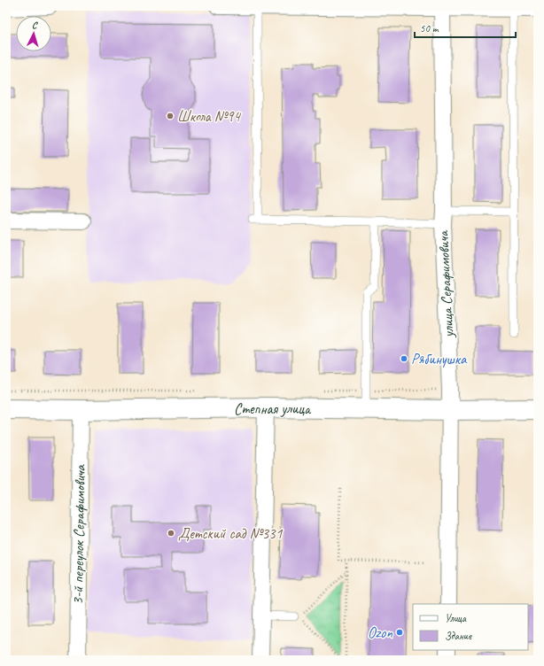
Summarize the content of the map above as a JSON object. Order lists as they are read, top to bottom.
{
  "streets": {
    "street": ["улица Серафимовича", "Степная улица", "3-й переулок Серафимовича"]
  },
  "crossings": [
    ["улица Серафимовича", "Степная улица"],
    ["Степная улица", "3-й переулок Серафимовича"]
  ],
  "places": [
    "Школа №94",
    "Рябинушка",
    "Детский сад №331",
    "Ozon"
  ],
  "legend": ["Улица", "Здание"],
  "scale_bar": "50 m",
  "north": "top"
}
